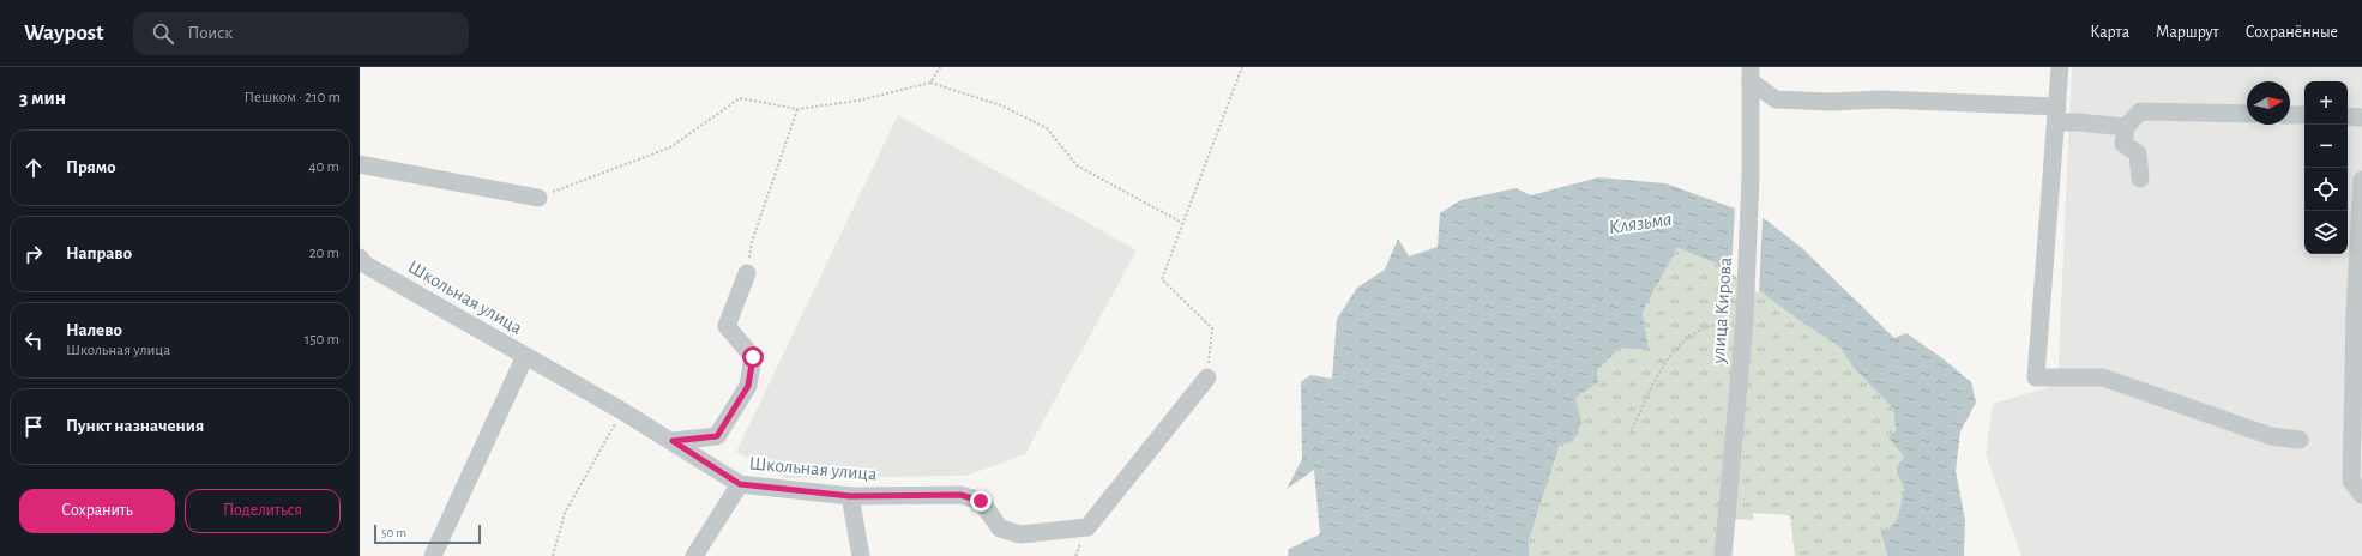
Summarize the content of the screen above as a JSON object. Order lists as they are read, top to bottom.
{
  "streets": {
    "street": ["Школьная улица", "улица Кирова"]
  },
  "water": ["Клязьма"],
  "scale_bar": "50 m",
  "north": "right",
  "page": {
    "header": "Waypost",
    "search": "Поиск",
    "nav": ["Карта", "Маршрут", "Сохранённые"],
    "heading": ["3 мин", "Пешком · 210 m"],
    "map_buttons": ["+", "−"],
    "list": [
      ["Прямо", "40 m"],
      ["Направо", "20 m"],
      ["Налево", "Школьная улица", "150 m"],
      "Пункт назначения"
    ],
    "buttons": ["Сохранить", "Поделиться"],
    "scale": "50 m"
  }
}
